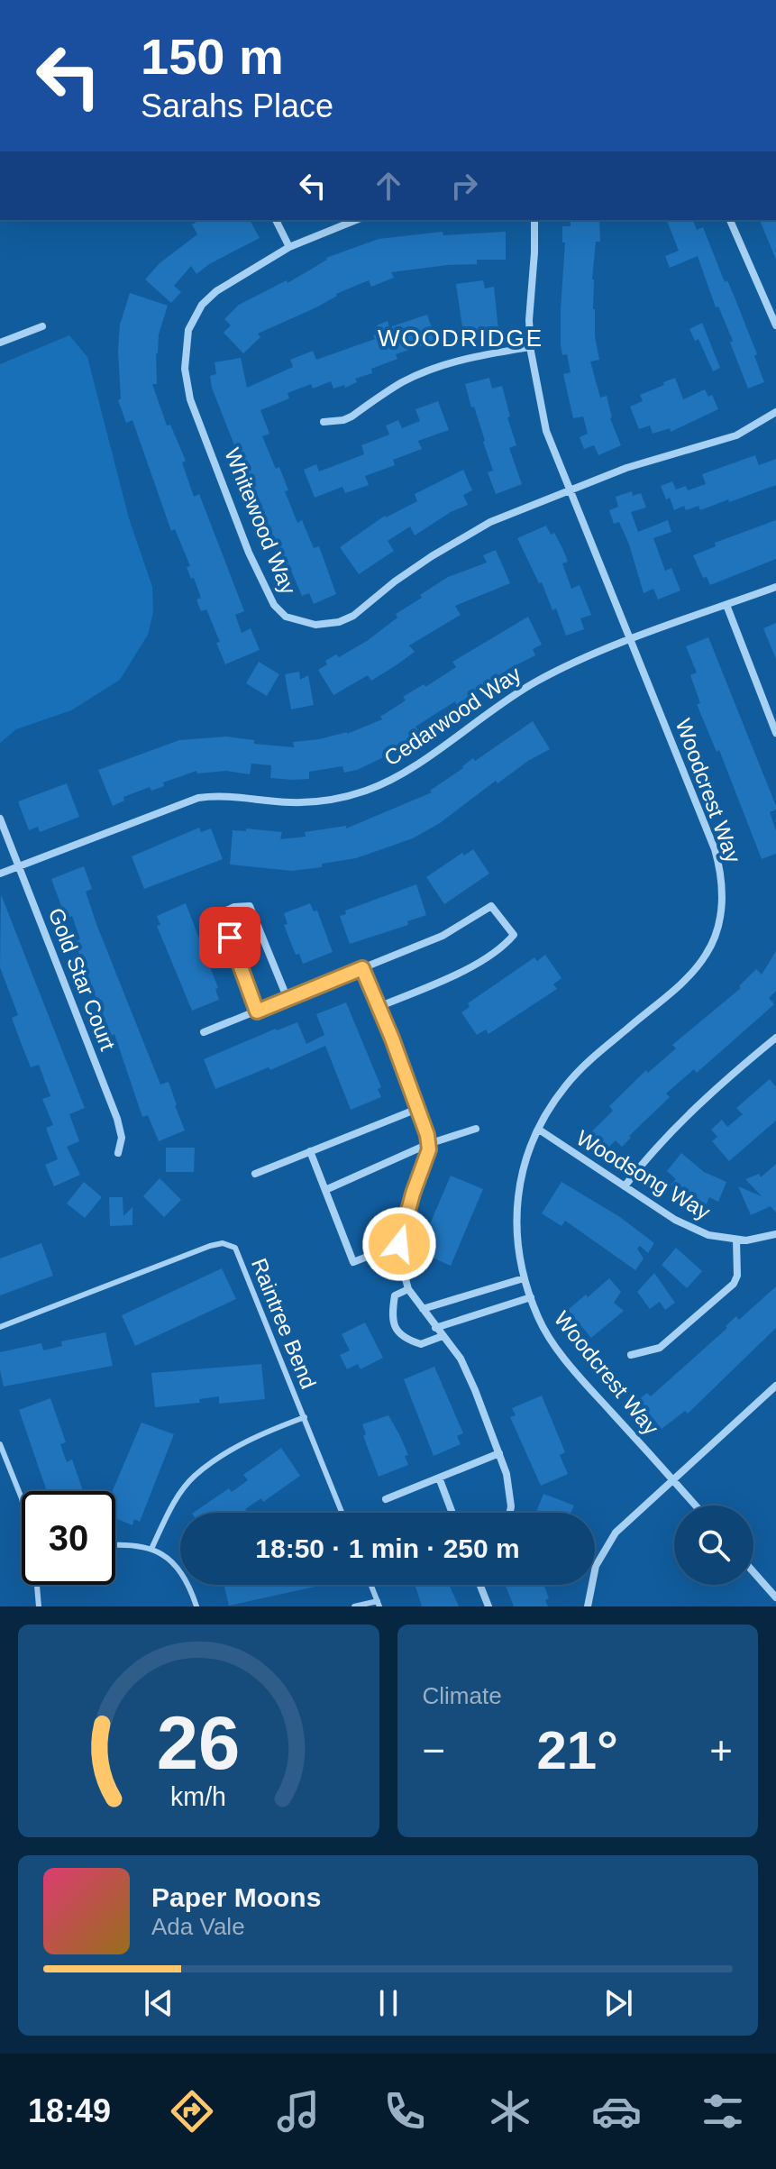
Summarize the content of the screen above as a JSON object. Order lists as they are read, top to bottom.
{
  "streets": {
    "street": [
      "Whitewood Way",
      "Cedarwood Way",
      "Woodcrest Way",
      "Gold Star Court",
      "Woodsong Way"
    ],
    "lane": ["Raintree Bend"]
  },
  "crossings": [
    ["Whitewood Way", "Woodcrest Way"],
    ["Cedarwood Way", "Woodcrest Way"],
    ["Cedarwood Way", "Gold Star Court"],
    ["Woodcrest Way", "Woodsong Way"]
  ],
  "districts": ["WOODRIDGE"],
  "page": {
    "turn": ["150 m", "Sarahs Place"],
    "limit": "30",
    "trip": "18:50 · 1 min · 250 m",
    "tile": "Climate",
    "heat": ["−", "21°", "+"],
    "song": ["Paper Moons", "Ada Vale"],
    "tabs": "18:49",
    "gauge": ["26", "km/h"]
  }
}
